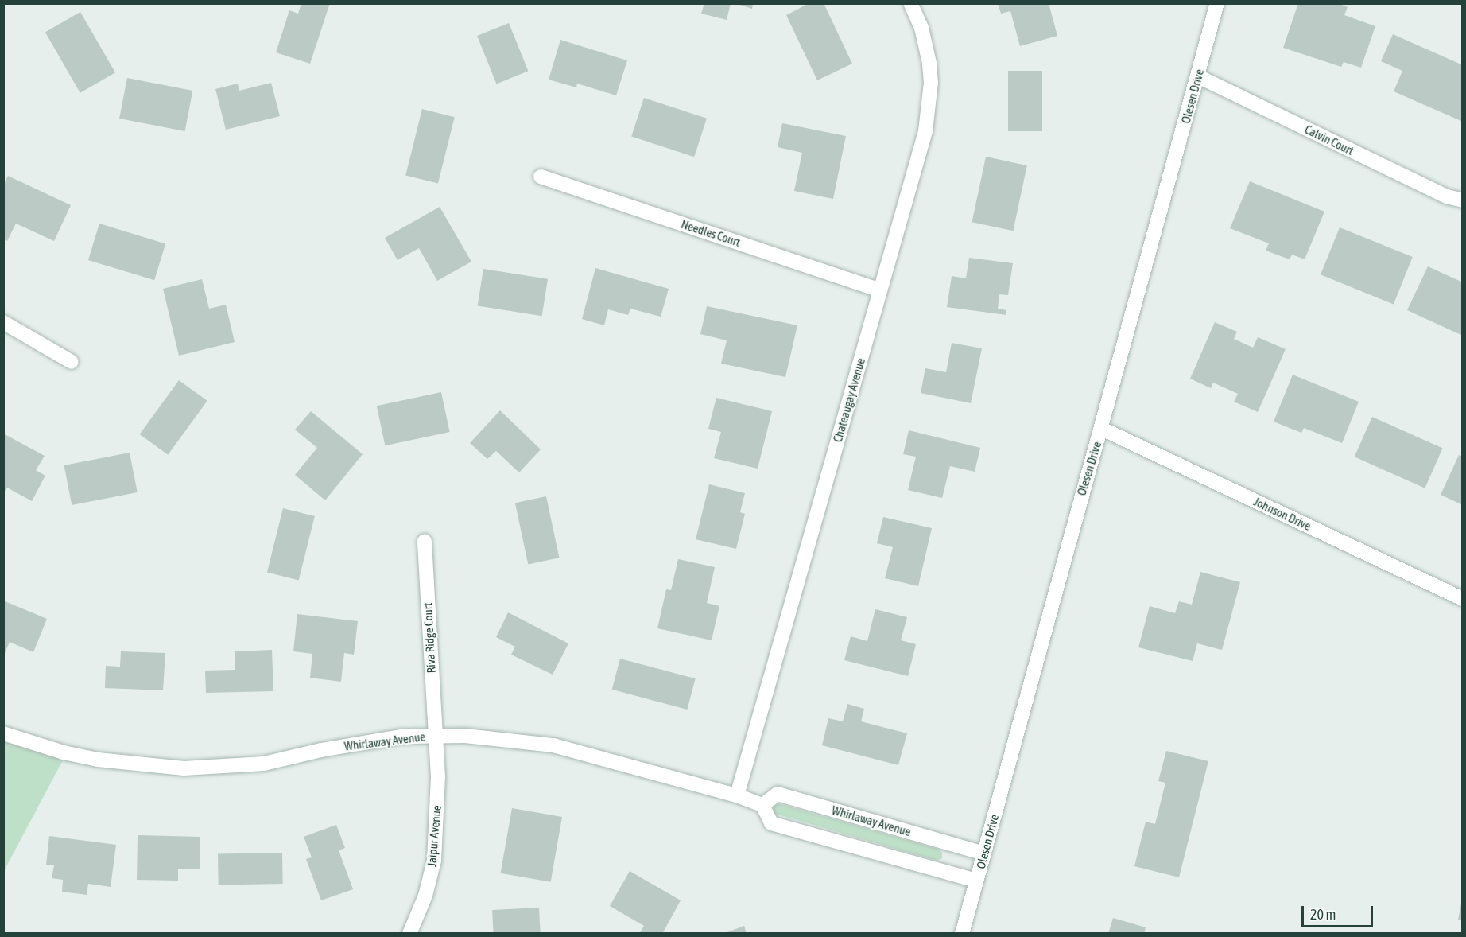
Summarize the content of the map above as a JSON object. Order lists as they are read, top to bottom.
{
  "streets": {
    "street": [
      "Olesen Drive",
      "Calvin Court",
      "Needles Court",
      "Chateaugay Avenue",
      "Johnson Drive",
      "Riva Ridge Court",
      "Whirlaway Avenue",
      "Jaipur Avenue"
    ]
  },
  "crossings": [
    ["Olesen Drive", "Calvin Court"],
    ["Olesen Drive", "Johnson Drive"],
    ["Olesen Drive", "Whirlaway Avenue"],
    ["Needles Court", "Chateaugay Avenue"],
    ["Chateaugay Avenue", "Whirlaway Avenue"],
    ["Riva Ridge Court", "Whirlaway Avenue"],
    ["Riva Ridge Court", "Jaipur Avenue"],
    ["Whirlaway Avenue", "Jaipur Avenue"]
  ],
  "scale_bar": "20 m"
}
